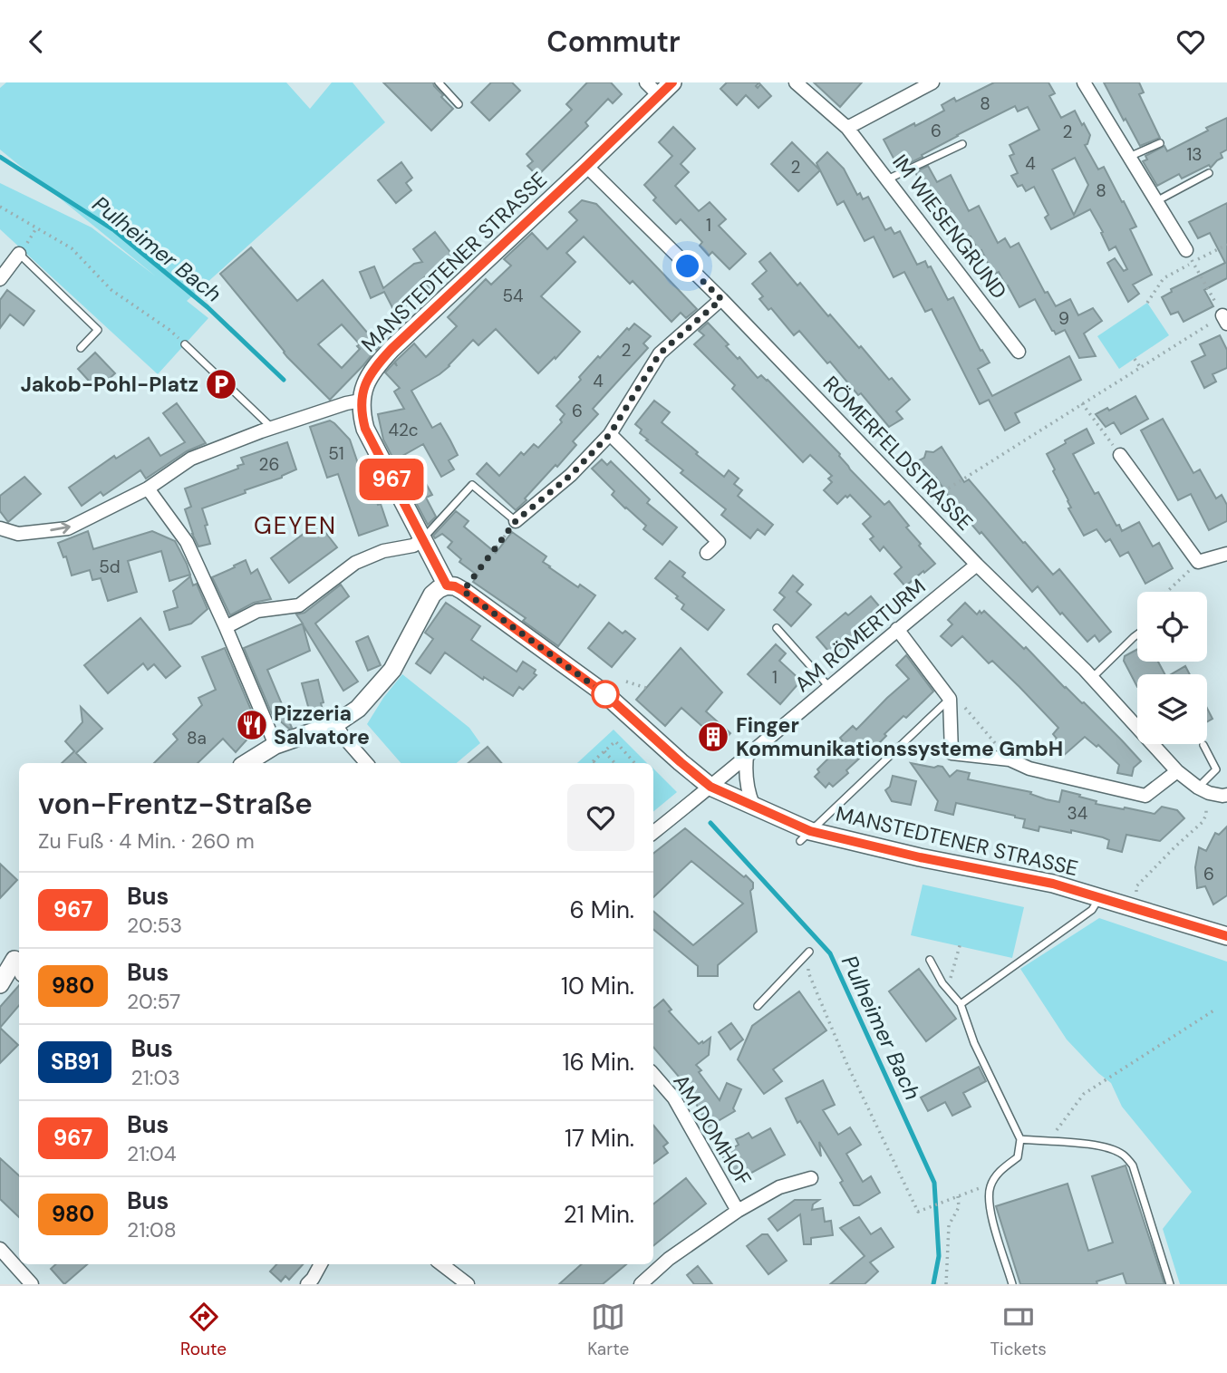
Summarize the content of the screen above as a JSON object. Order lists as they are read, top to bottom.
{
  "streets": {
    "street": [
      "IM WIESENGRUND",
      "MANSTEDTENER STRASSE",
      "RÖMERFELDSTRASSE",
      "AM RÖMERTURM",
      "AM DOMHOF"
    ]
  },
  "crossings": [
    ["MANSTEDTENER STRASSE", "RÖMERFELDSTRASSE"],
    ["MANSTEDTENER STRASSE", "AM RÖMERTURM"],
    ["RÖMERFELDSTRASSE", "AM RÖMERTURM"]
  ],
  "districts": ["GEYEN"],
  "water": ["Pulheimer Bach"],
  "places": {
    "parking": ["Jakob-Pohl-Platz"],
    "restaurant": ["Pizzeria Salvatore"],
    "building": ["Finger Kommunikationssysteme GmbH"]
  },
  "lines": ["bus line 967"],
  "house_numbers": [
    "8",
    "6",
    "2",
    "13",
    "4",
    "2",
    "8",
    "1",
    "54",
    "9",
    "2",
    "4",
    "6",
    "42c",
    "51",
    "26",
    "5d",
    "1",
    "8a",
    "34",
    "6"
  ],
  "page": {
    "header": "Commutr",
    "on_map": "967",
    "heading": ["von-Frentz-Straße", "Zu Fuß · 4 Min. · 260 m"],
    "list": [
      {
        "mark": "967",
        "name": "Bus",
        "note": "20:53",
        "value": "6 Min."
      },
      {
        "mark": "980",
        "name": "Bus",
        "note": "20:57",
        "value": "10 Min."
      },
      {
        "mark": "SB91",
        "name": "Bus",
        "note": "21:03",
        "value": "16 Min."
      },
      {
        "mark": "967",
        "name": "Bus",
        "note": "21:04",
        "value": "17 Min."
      },
      {
        "mark": "980",
        "name": "Bus",
        "note": "21:08",
        "value": "21 Min."
      }
    ],
    "tabs": ["Route", "Karte", "Tickets"]
  }
}
